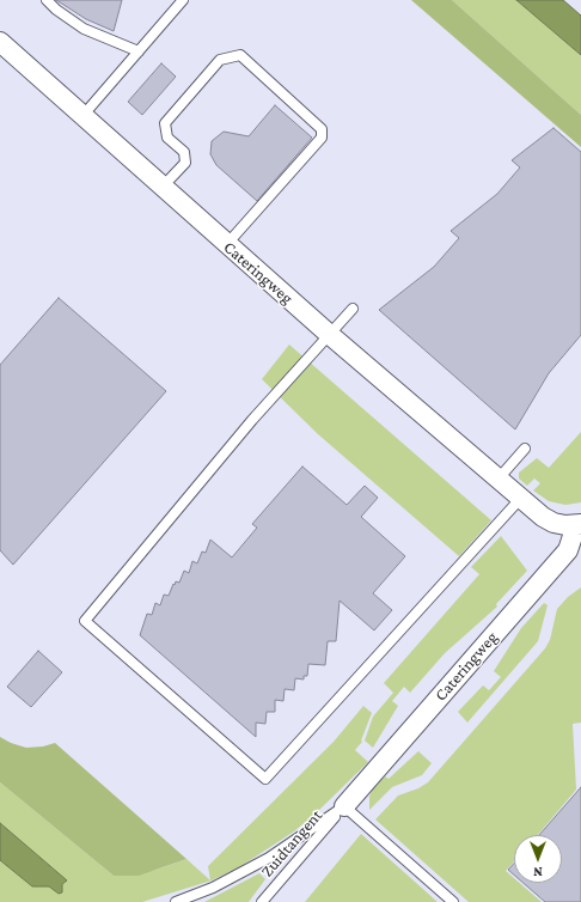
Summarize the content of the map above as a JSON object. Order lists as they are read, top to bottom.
{
  "streets": {
    "street": ["Cateringweg"],
    "lane": ["Zuidtangent"]
  },
  "crossings": [
    ["Cateringweg", "Zuidtangent"]
  ],
  "north": "bottom"
}
